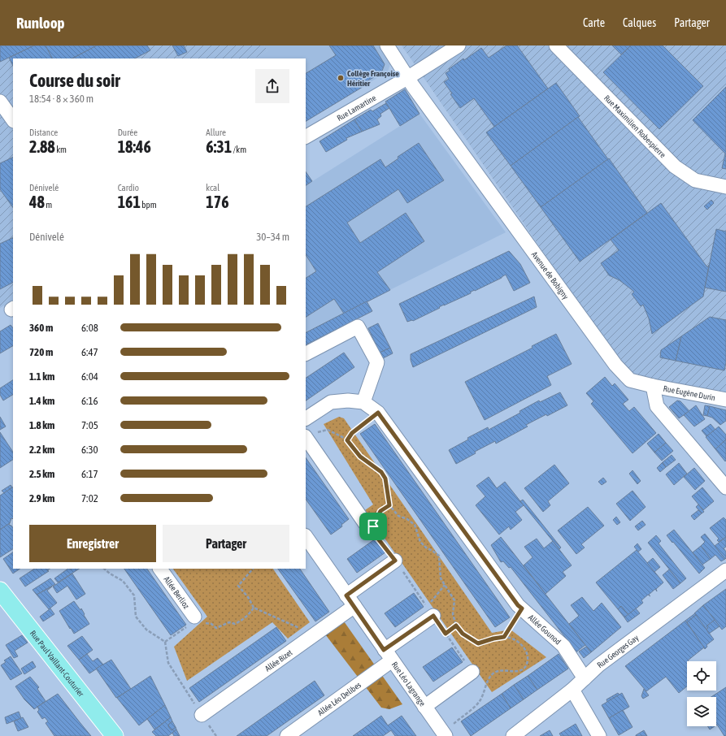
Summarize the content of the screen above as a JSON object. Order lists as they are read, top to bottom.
{
  "streets": {
    "main road": ["Rue Paul Vaillant-Couturier"],
    "street": [
      "Rue Lamartine",
      "Rue Maximilien Robespierre",
      "Avenue de Bobigny",
      "Rue Eugène Durin",
      "Allée Berlioz",
      "Allée Gounod",
      "Rue Georges Gay",
      "Allée Bizet",
      "Rue Léo Lagrange",
      "Allée Léo Delibes"
    ]
  },
  "crossings": [
    ["Rue Lamartine", "Avenue de Bobigny"],
    ["Avenue de Bobigny", "Rue Eugène Durin"],
    ["Allée Gounod", "Rue Georges Gay"],
    ["Allée Bizet", "Rue Léo Lagrange"],
    ["Rue Léo Lagrange", "Allée Léo Delibes"]
  ],
  "places": ["Collège Françoise Héritier"],
  "page": {
    "header": "Runloop",
    "nav": ["Carte", "Calques", "Partager"],
    "heading": ["Course du soir", "18:54 · 8 × 360 m"],
    "stats": [
      ["Distance", "2.88 km"],
      ["Durée", "18:46"],
      ["Allure", "6:31 /km"],
      ["Dénivelé", "48 m"],
      ["Cardio", "161 bpm"],
      ["kcal", "176"]
    ],
    "chart": ["Dénivelé", "30–34 m"],
    "list": [
      {
        "name": "360 m",
        "note": "6:08"
      },
      {
        "name": "720 m",
        "note": "6:47"
      },
      {
        "name": "1.1 km",
        "note": "6:04"
      },
      {
        "name": "1.4 km",
        "note": "6:16"
      },
      {
        "name": "1.8 km",
        "note": "7:05"
      },
      {
        "name": "2.2 km",
        "note": "6:30"
      },
      {
        "name": "2.5 km",
        "note": "6:17"
      },
      {
        "name": "2.9 km",
        "note": "7:02"
      }
    ],
    "buttons": ["Enregistrer", "Partager"]
  }
}
